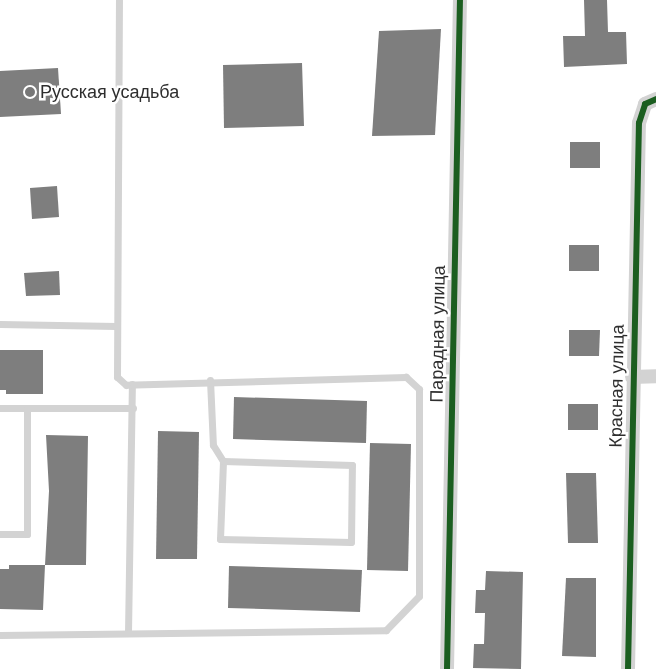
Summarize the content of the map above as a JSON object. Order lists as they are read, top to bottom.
{
  "streets": {
    "street": ["Парадная улица", "Красная улица"]
  },
  "places": ["Русская усадьба"]
}
